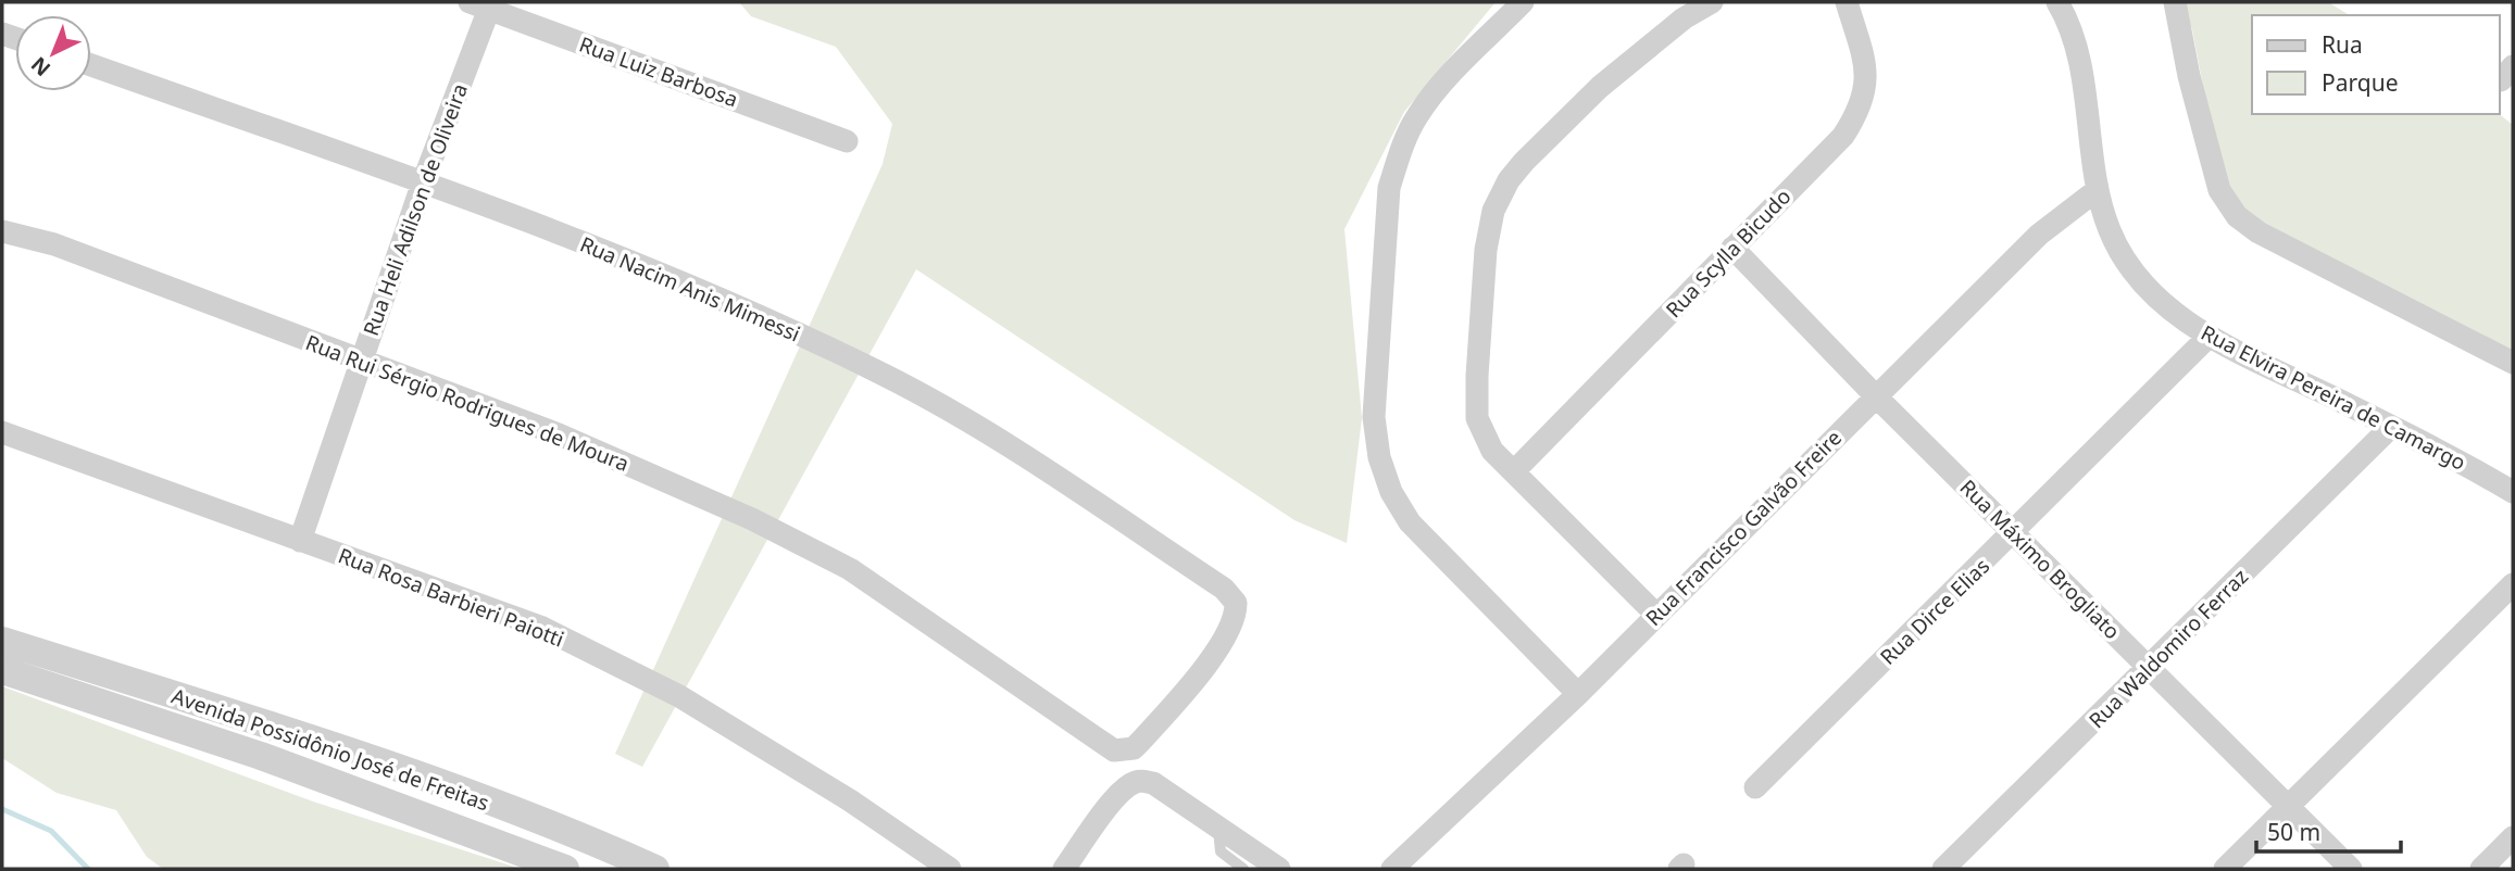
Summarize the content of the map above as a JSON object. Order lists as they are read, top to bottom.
{
  "streets": {
    "street": [
      "Rua Luiz Barbosa",
      "Rua Heli Adilson de Oliveira",
      "Rua Scylla Bicudo",
      "Rua Nacim Anis Mimessi",
      "Rua Elvira Pereira de Camargo",
      "Rua Rui Sérgio Rodrigues de Moura",
      "Rua Francisco Galvão Freire",
      "Rua Máximo Brogliato",
      "Rua Rosa Barbieri Paiotti",
      "Rua Dirce Elias",
      "Rua Waldomiro Ferraz",
      "Avenida Possidônio José de Freitas"
    ]
  },
  "crossings": [
    ["Rua Luiz Barbosa", "Rua Heli Adilson de Oliveira"],
    ["Rua Heli Adilson de Oliveira", "Rua Nacim Anis Mimessi"],
    ["Rua Heli Adilson de Oliveira", "Rua Rui Sérgio Rodrigues de Moura"],
    ["Rua Heli Adilson de Oliveira", "Rua Rosa Barbieri Paiotti"],
    ["Rua Scylla Bicudo", "Rua Máximo Brogliato"],
    ["Rua Nacim Anis Mimessi", "Rua Rui Sérgio Rodrigues de Moura"],
    ["Rua Elvira Pereira de Camargo", "Rua Francisco Galvão Freire"],
    ["Rua Elvira Pereira de Camargo", "Rua Dirce Elias"],
    ["Rua Elvira Pereira de Camargo", "Rua Waldomiro Ferraz"],
    ["Rua Francisco Galvão Freire", "Rua Máximo Brogliato"],
    ["Rua Máximo Brogliato", "Rua Dirce Elias"],
    ["Rua Máximo Brogliato", "Rua Waldomiro Ferraz"]
  ],
  "legend": ["Rua", "Parque"],
  "scale_bar": "50 m",
  "north": "bottom left"
}
